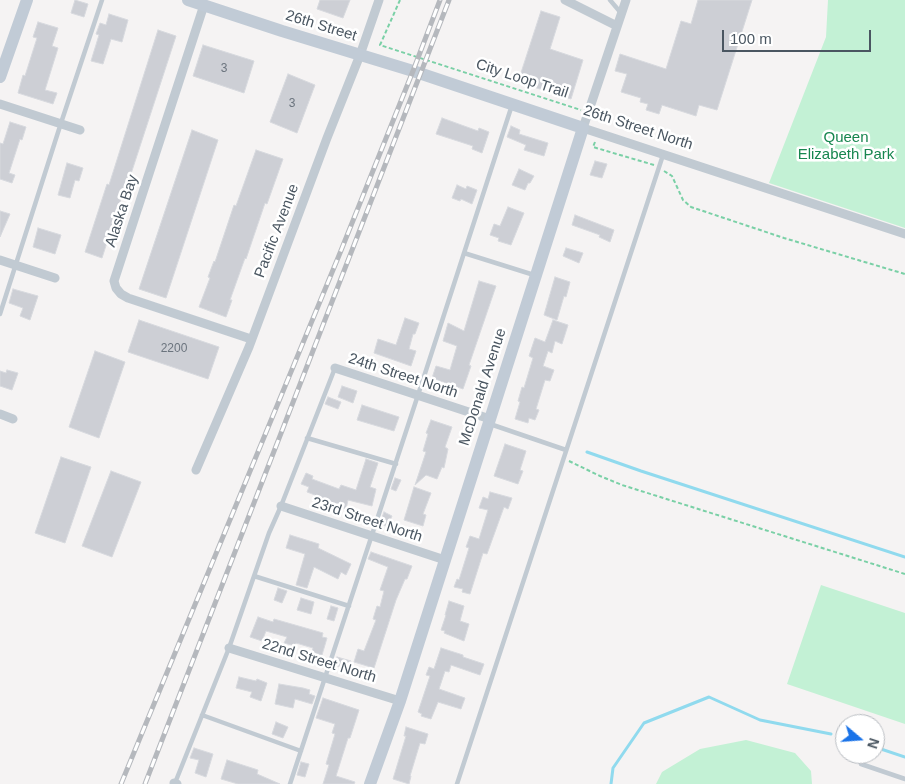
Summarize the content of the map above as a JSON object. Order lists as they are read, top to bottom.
{
  "streets": {
    "street": [
      "26th Street",
      "26th Street North",
      "Alaska Bay",
      "Pacific Avenue",
      "24th Street North",
      "McDonald Avenue",
      "23rd Street North",
      "22nd Street North"
    ],
    "path": ["City Loop Trail"]
  },
  "crossings": [
    ["26th Street", "26th Street North"],
    ["26th Street", "Alaska Bay"],
    ["26th Street", "Pacific Avenue"],
    ["City Loop Trail", "McDonald Avenue"],
    ["26th Street North", "Pacific Avenue"],
    ["26th Street North", "McDonald Avenue"],
    ["Alaska Bay", "Pacific Avenue"],
    ["24th Street North", "McDonald Avenue"],
    ["McDonald Avenue", "23rd Street North"],
    ["McDonald Avenue", "22nd Street North"]
  ],
  "parks": ["Queen Elizabeth Park"],
  "house_numbers": ["3", "3", "2200"],
  "scale_bar": "100 m",
  "north": "right"
}
